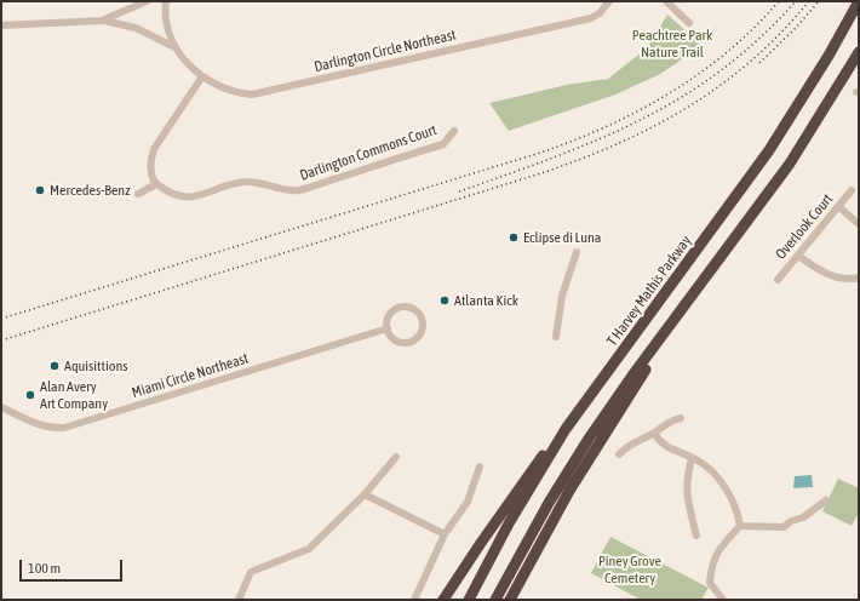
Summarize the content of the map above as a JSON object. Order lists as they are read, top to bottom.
{
  "streets": {
    "highway": ["T Harvey Mathis Parkway"],
    "street": [
      "Darlington Circle Northeast",
      "Darlington Commons Court",
      "Overlook Court",
      "Miami Circle Northeast"
    ]
  },
  "parks": ["Peachtree Park Nature Trail", "Piney Grove Cemetery"],
  "places": [
    "Mercedes-Benz",
    "Eclipse di Luna",
    "Atlanta Kick",
    "Aquisittions",
    "Alan Avery Art Company"
  ],
  "scale_bar": "100 m"
}
